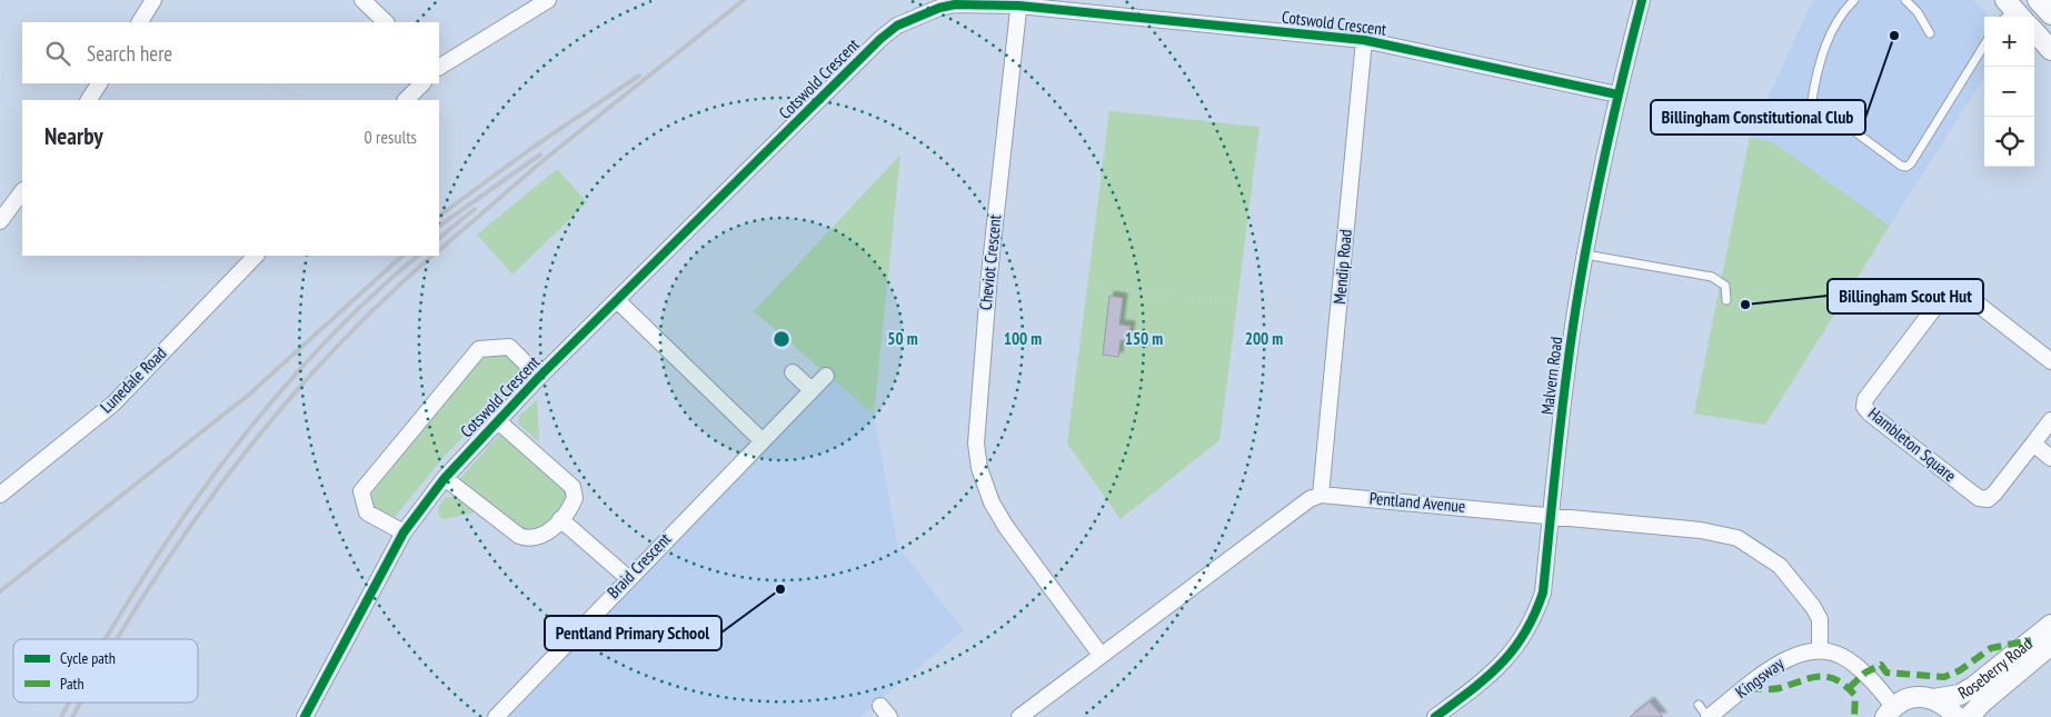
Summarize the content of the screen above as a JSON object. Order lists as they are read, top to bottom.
{
  "streets": {
    "street": [
      "Cotswold Crescent",
      "Cheviot Crescent",
      "Mendip Road",
      "Malvern Road",
      "Lunedale Road",
      "Hambleton Square",
      "Pentland Avenue",
      "Braid Crescent",
      "Roseberry Road",
      "Kingsway"
    ]
  },
  "crossings": [
    ["Cotswold Crescent", "Cheviot Crescent"],
    ["Cotswold Crescent", "Mendip Road"],
    ["Cotswold Crescent", "Malvern Road"],
    ["Mendip Road", "Pentland Avenue"],
    ["Malvern Road", "Pentland Avenue"],
    ["Pentland Avenue", "Kingsway"],
    ["Roseberry Road", "Kingsway"]
  ],
  "places": ["Billingham Constitutional Club", "Billingham Scout Hut", "Pentland Primary School"],
  "legend": ["Cycle path", "Path"],
  "page": {
    "map_buttons": ["+", "−"],
    "search": "Search here",
    "heading": ["Nearby", "0 results"]
  },
  "rings": [
    "50 m",
    "100 m",
    "150 m",
    "200 m"
  ]
}
